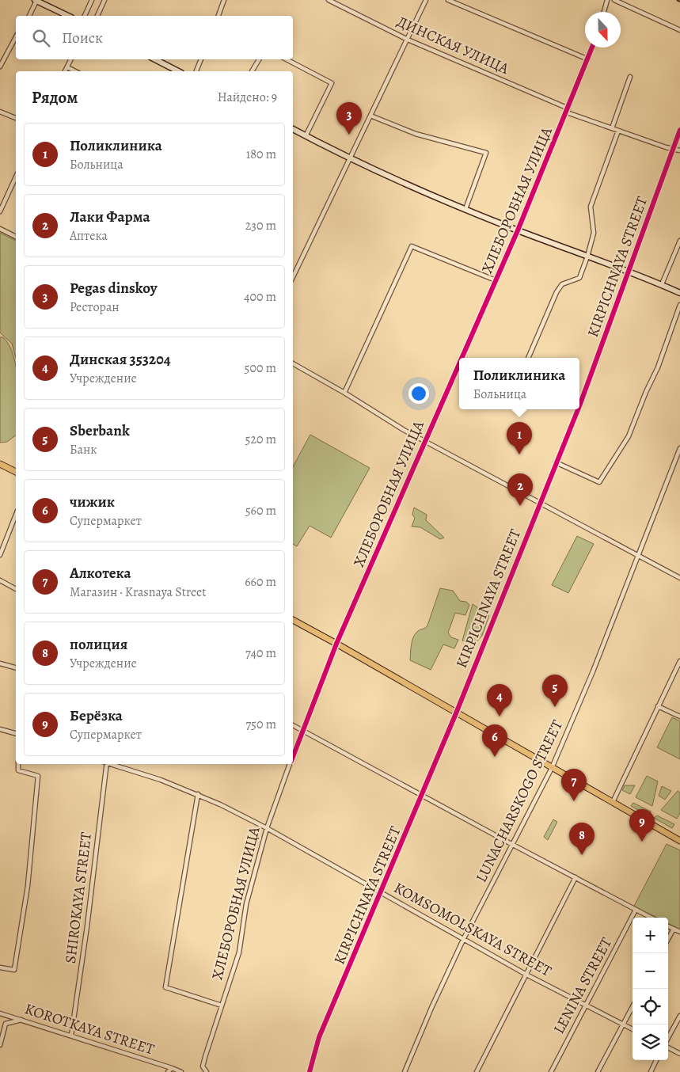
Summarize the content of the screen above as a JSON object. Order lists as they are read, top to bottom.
{
  "streets": {
    "street": [
      "ДИНСКАЯ УЛИЦА",
      "ХЛЕБОРОБНАЯ УЛИЦА",
      "KIRPICHNAYA STREET",
      "LUNACHARSKOGO STREET",
      "SHIROKAYA STREET",
      "KOMSOMOLSKAYA STREET",
      "LENINA STREET",
      "KOROTKAYA STREET"
    ]
  },
  "crossings": [
    ["ДИНСКАЯ УЛИЦА", "ХЛЕБОРОБНАЯ УЛИЦА"],
    ["ДИНСКАЯ УЛИЦА", "KIRPICHNAYA STREET"],
    ["ХЛЕБОРОБНАЯ УЛИЦА", "KOMSOMOLSKAYA STREET"],
    ["KIRPICHNAYA STREET", "KOMSOMOLSKAYA STREET"],
    ["LUNACHARSKOGO STREET", "KOMSOMOLSKAYA STREET"],
    ["SHIROKAYA STREET", "KOROTKAYA STREET"],
    ["KOMSOMOLSKAYA STREET", "LENINA STREET"]
  ],
  "north": "bottom",
  "page": {
    "search": "Поиск",
    "heading": ["Рядом", "Найдено: 9"],
    "pins": [
      "3",
      "1",
      "2",
      "5",
      "4",
      "6",
      "7",
      "9",
      "8"
    ],
    "list": [
      {
        "mark": "1",
        "name": "Поликлиника",
        "note": "Больница",
        "value": "180 m"
      },
      {
        "mark": "2",
        "name": "Лаки Фарма",
        "note": "Аптека",
        "value": "230 m"
      },
      {
        "mark": "3",
        "name": "Pegas dinskoy",
        "note": "Ресторан",
        "value": "400 m"
      },
      {
        "mark": "4",
        "name": "Динская 353204",
        "note": "Учреждение",
        "value": "500 m"
      },
      {
        "mark": "5",
        "name": "Sberbank",
        "note": "Банк",
        "value": "520 m"
      },
      {
        "mark": "6",
        "name": "чижик",
        "note": "Супермаркет",
        "value": "560 m"
      },
      {
        "mark": "7",
        "name": "Алкотека",
        "note": "Магазин · Krasnaya Street",
        "value": "660 m"
      },
      {
        "mark": "8",
        "name": "полиция",
        "note": "Учреждение",
        "value": "740 m"
      },
      {
        "mark": "9",
        "name": "Берёзка",
        "note": "Супермаркет",
        "value": "750 m"
      }
    ],
    "popup": ["Поликлиника", "Больница"],
    "map_buttons": ["+", "−"]
  }
}
